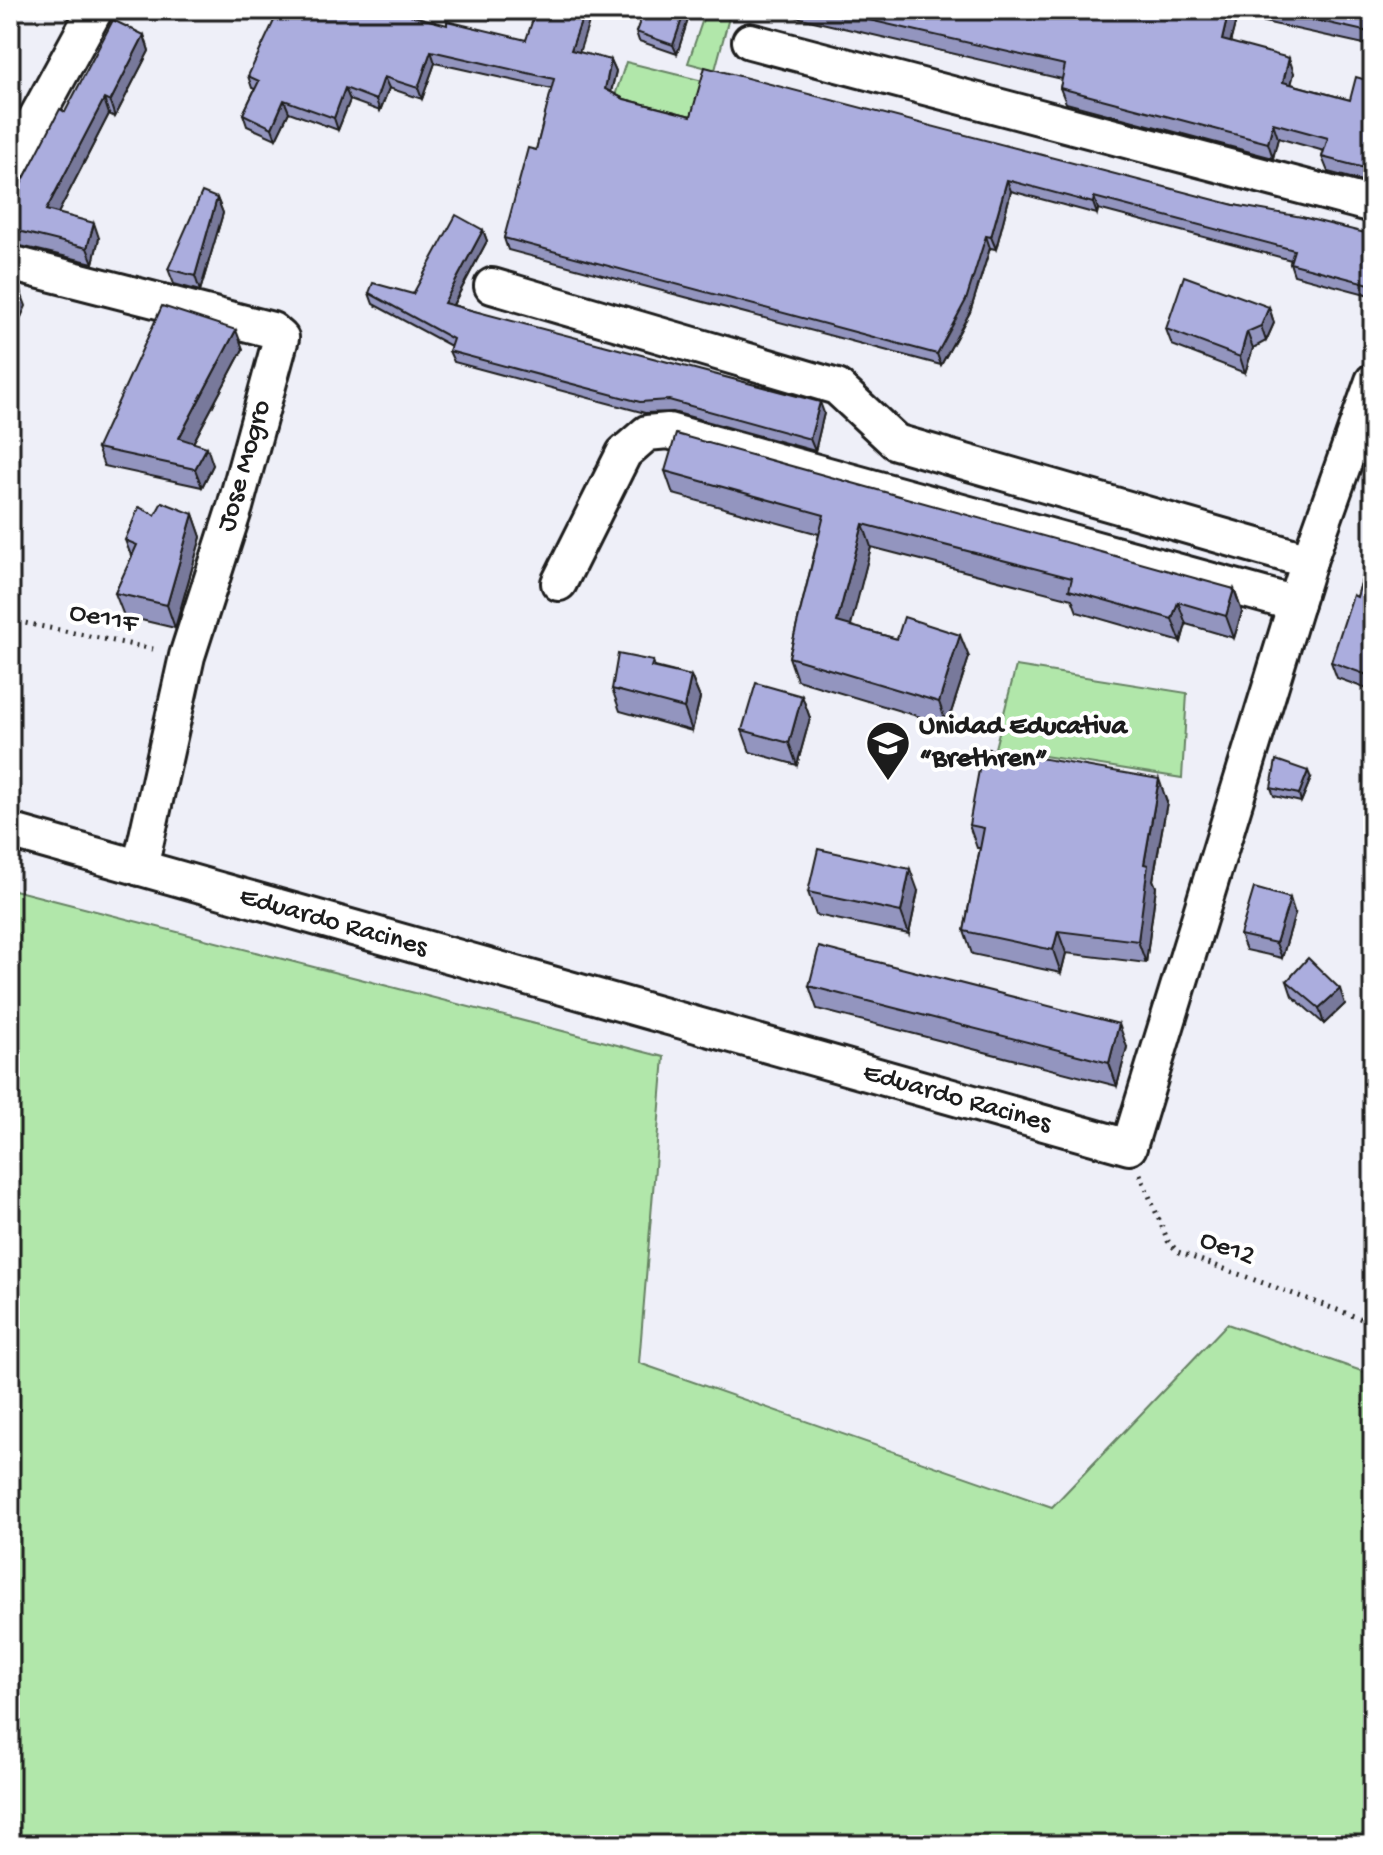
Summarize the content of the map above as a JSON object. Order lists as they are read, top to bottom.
{
  "streets": {
    "street": ["Jose Mogro", "Eduardo Racines"],
    "path": ["Oe11F", "Oe12"]
  },
  "crossings": [
    ["Jose Mogro", "Oe11F"],
    ["Jose Mogro", "Eduardo Racines"],
    ["Eduardo Racines", "Oe12"]
  ],
  "places": {
    "school or university": ["Unidad Educativa “Brethren”"]
  }
}
